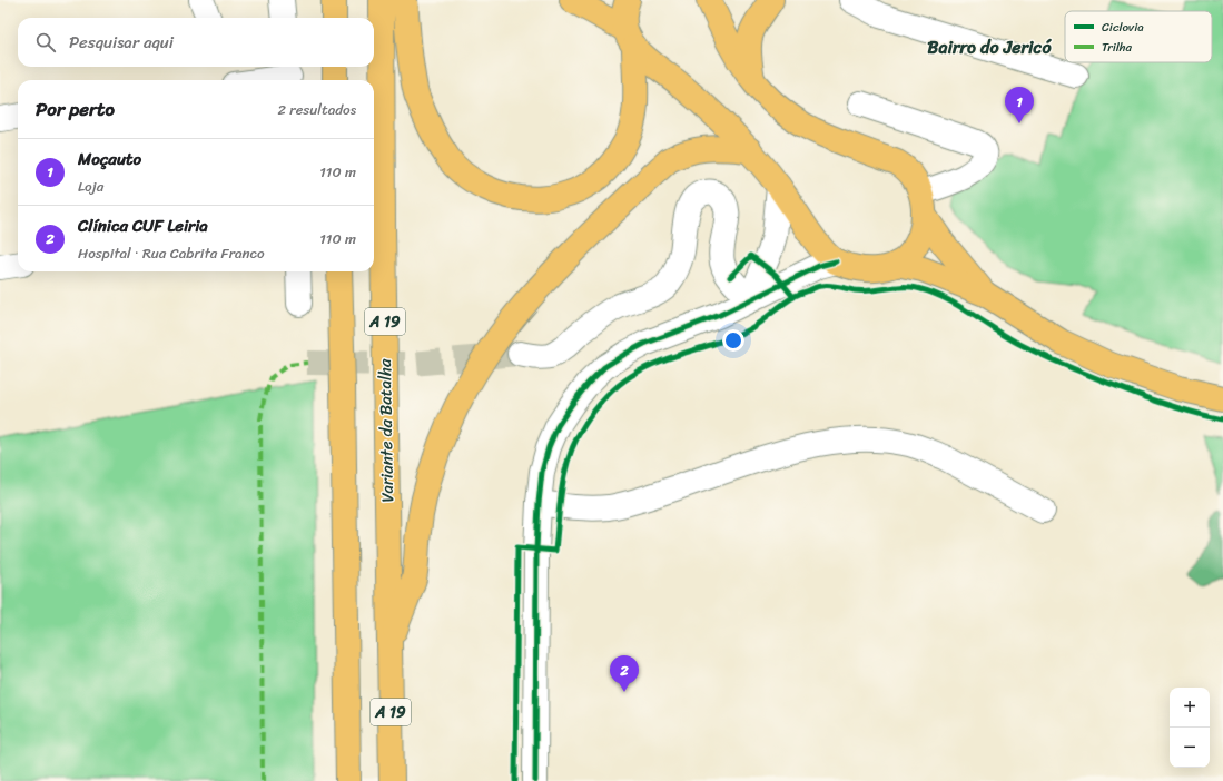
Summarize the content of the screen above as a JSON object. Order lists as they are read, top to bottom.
{
  "streets": {
    "main road": ["A 19", "Variante da Batalha"]
  },
  "districts": ["Bairro do Jericó"],
  "legend": ["Ciclovia", "Trilha"],
  "page": {
    "search": "Pesquisar aqui",
    "heading": ["Por perto", "2 resultados"],
    "pins": ["1", "2"],
    "list": [
      {
        "mark": "1",
        "name": "Moçauto",
        "note": "Loja",
        "value": "110 m"
      },
      {
        "mark": "2",
        "name": "Clínica CUF Leiria",
        "note": "Hospital · Rua Cabrita Franco",
        "value": "110 m"
      }
    ],
    "map_buttons": ["+", "−"]
  }
}
